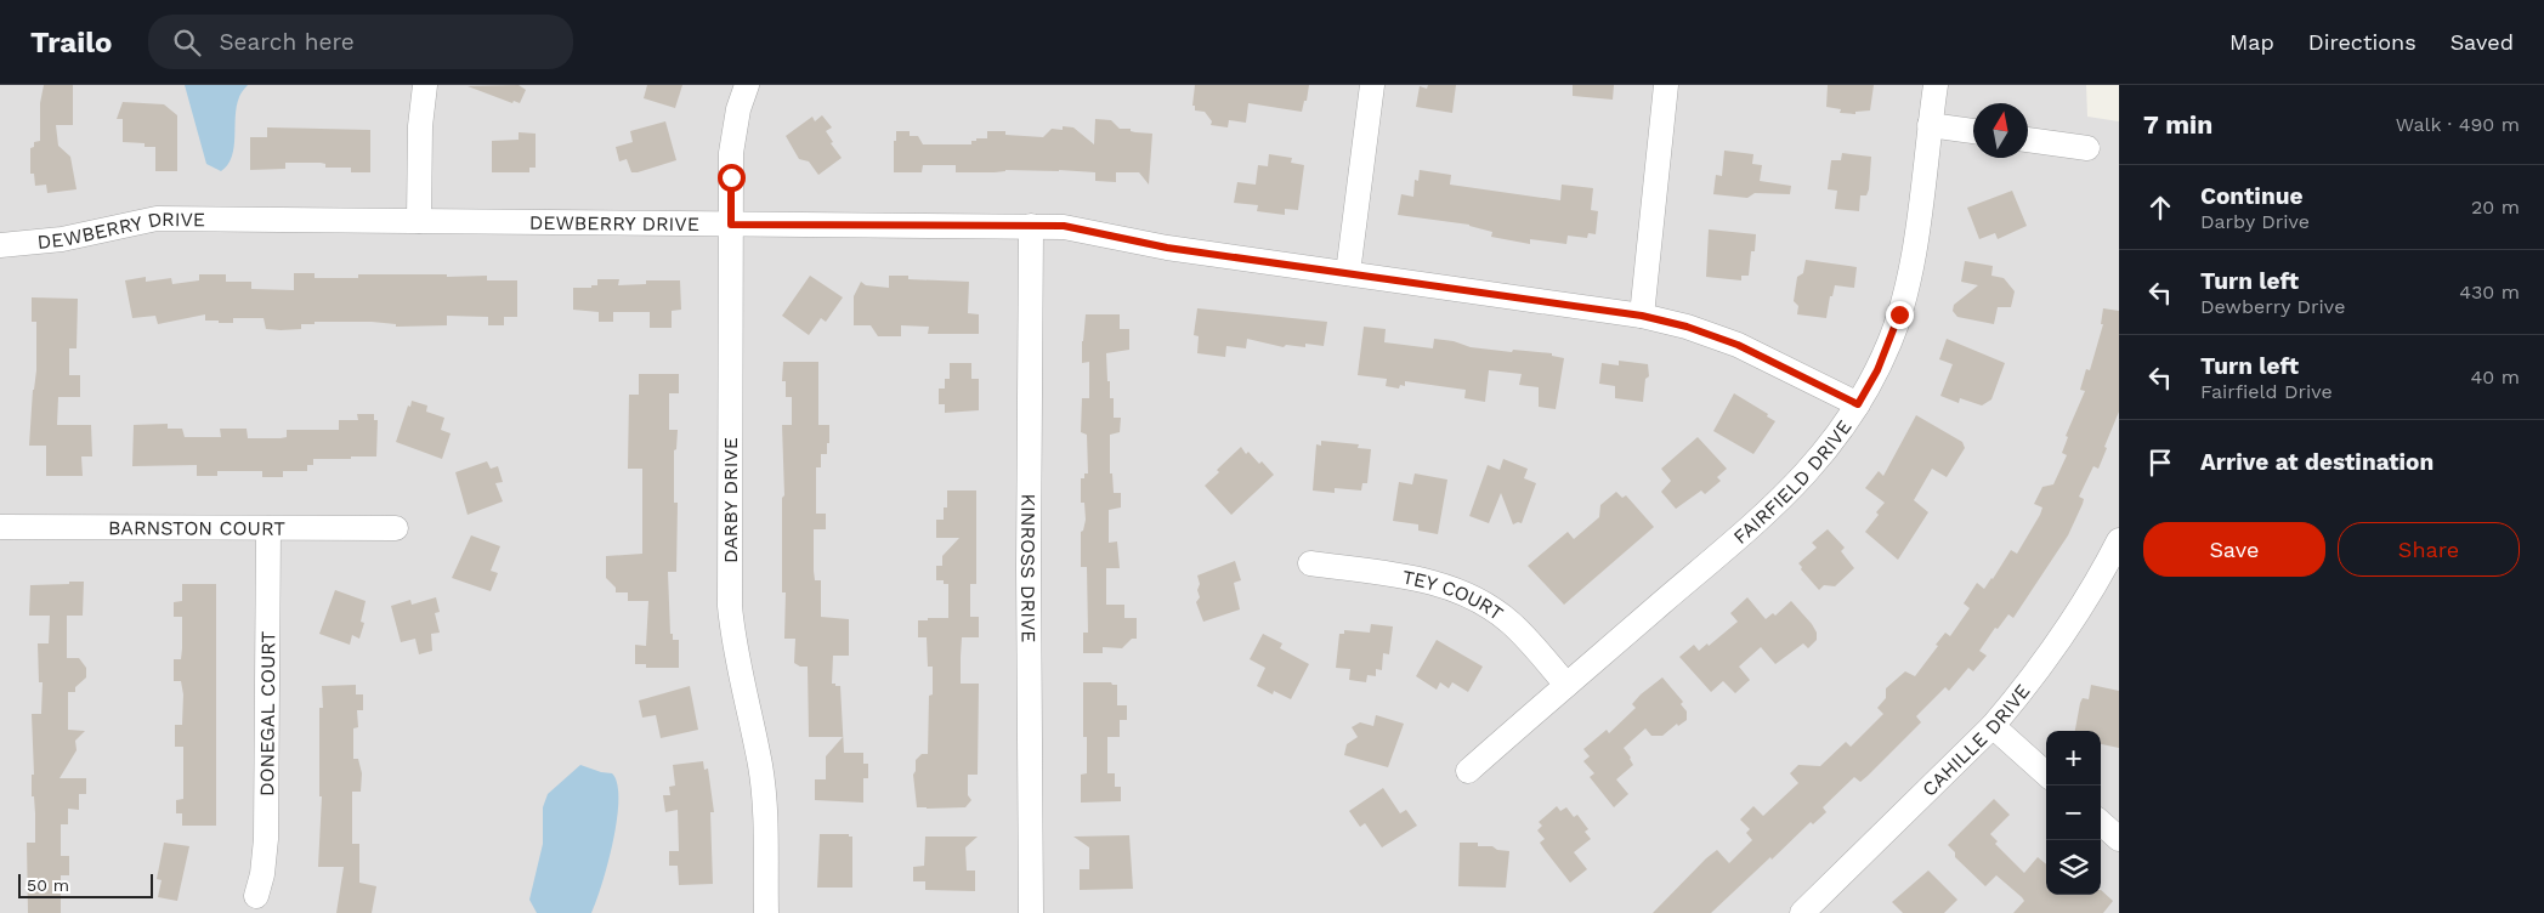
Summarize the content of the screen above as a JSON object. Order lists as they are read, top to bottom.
{
  "streets": {
    "street": [
      "DEWBERRY DRIVE",
      "FAIRFIELD DRIVE",
      "DARBY DRIVE",
      "BARNSTON COURT",
      "KINROSS DRIVE",
      "TEY COURT",
      "DONEGAL COURT",
      "CAHILLE DRIVE"
    ]
  },
  "crossings": [
    ["DEWBERRY DRIVE", "FAIRFIELD DRIVE"],
    ["DEWBERRY DRIVE", "DARBY DRIVE"],
    ["DEWBERRY DRIVE", "KINROSS DRIVE"],
    ["FAIRFIELD DRIVE", "TEY COURT"],
    ["BARNSTON COURT", "DONEGAL COURT"]
  ],
  "scale_bar": "50 m",
  "north": "top",
  "page": {
    "header": "Trailo",
    "search": "Search here",
    "nav": ["Map", "Directions", "Saved"],
    "heading": ["7 min", "Walk · 490 m"],
    "list": [
      ["Continue", "Darby Drive", "20 m"],
      ["Turn left", "Dewberry Drive", "430 m"],
      ["Turn left", "Fairfield Drive", "40 m"],
      "Arrive at destination"
    ],
    "buttons": ["Save", "Share"],
    "map_buttons": ["+", "−"],
    "scale": "50 m"
  }
}
